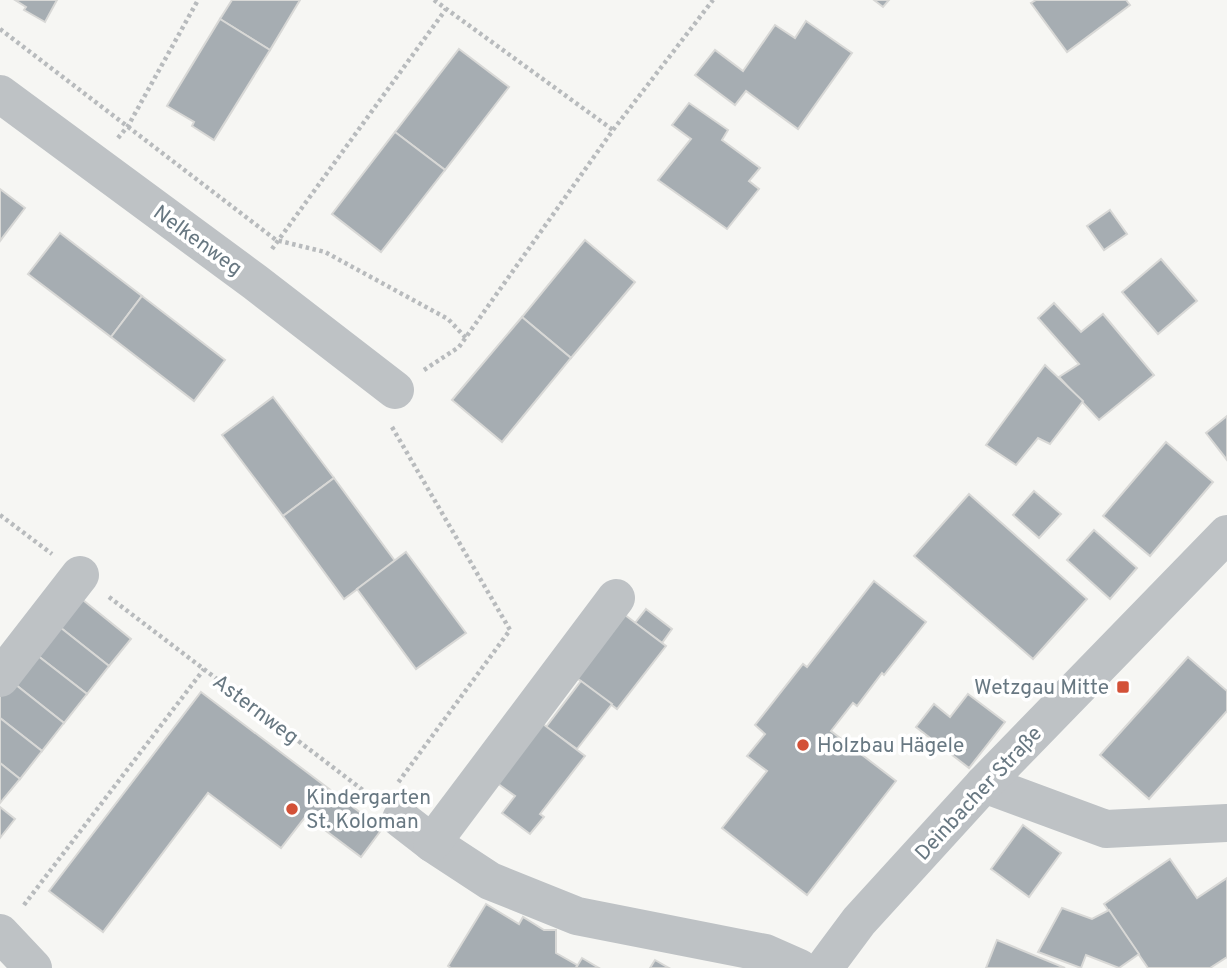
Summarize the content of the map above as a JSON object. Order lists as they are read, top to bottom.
{
  "streets": {
    "street": ["Nelkenweg", "Deinbacher Straße"],
    "path": ["Asternweg"]
  },
  "places": {
    "transit": ["Wetzgau Mitte"],
    "other": ["Holzbau Hägele", "Kindergarten St. Koloman"]
  }
}
